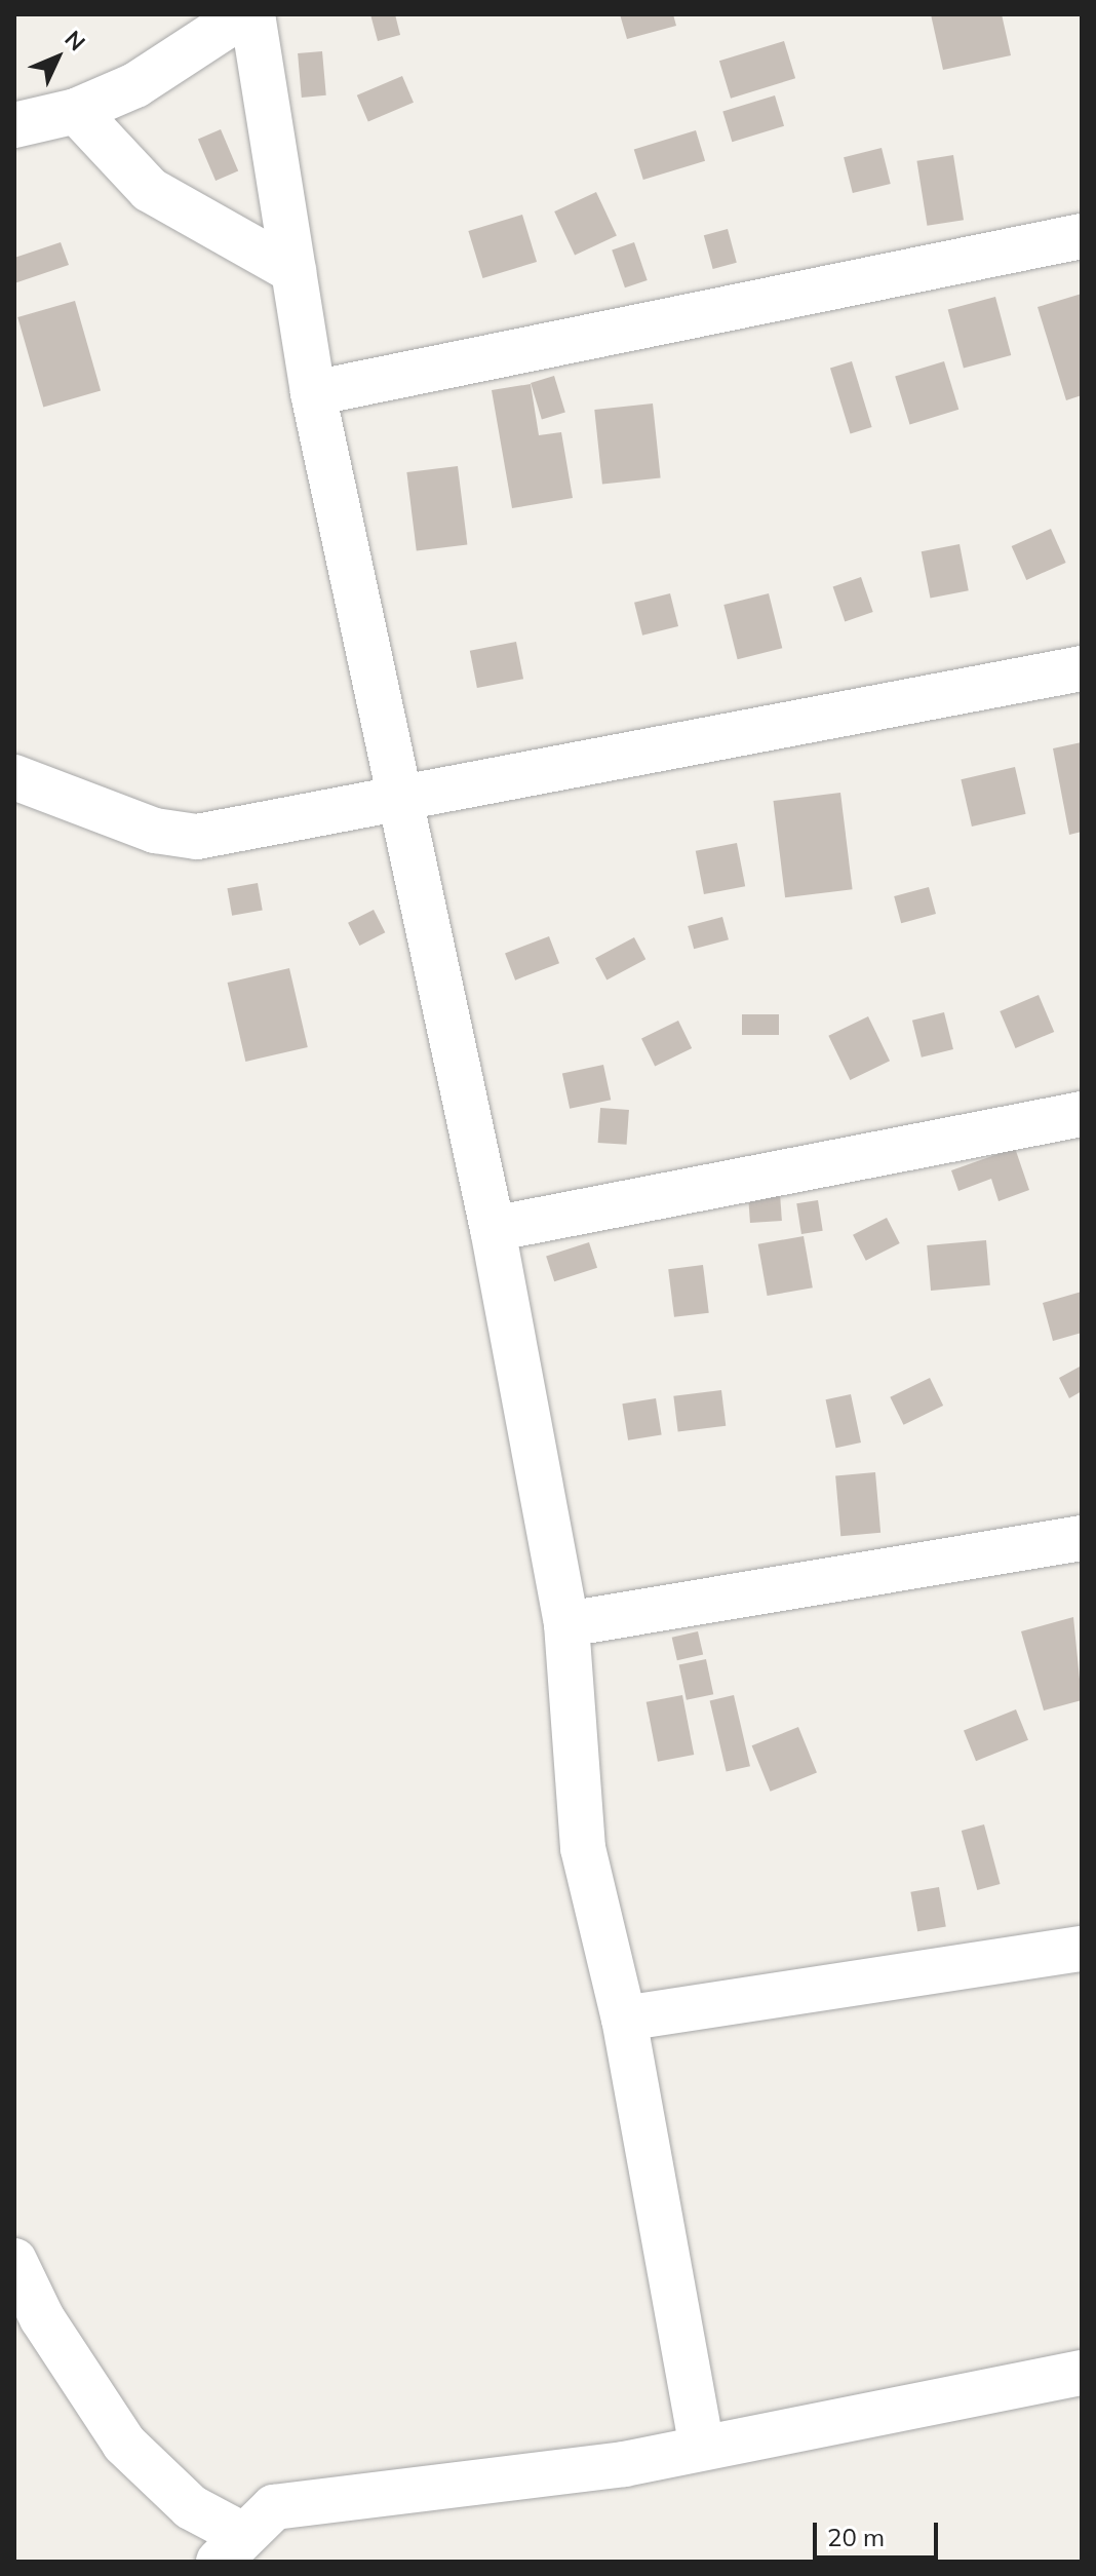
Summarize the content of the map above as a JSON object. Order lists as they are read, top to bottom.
{
  "scale_bar": "20 m",
  "north": "top right"
}
